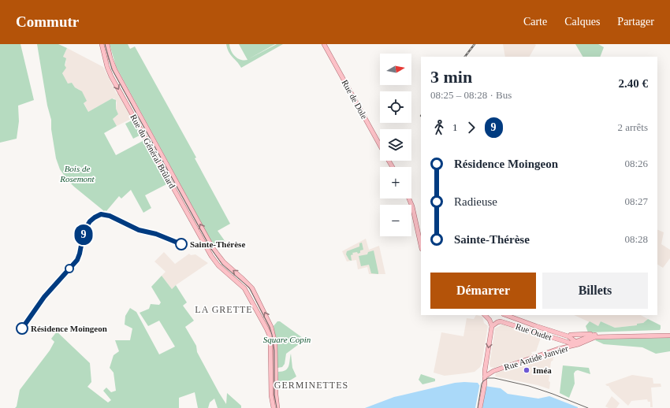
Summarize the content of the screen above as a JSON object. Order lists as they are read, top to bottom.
{
  "streets": {
    "main road": [
      "Rue de Dole",
      "Rue du Général Brûlard",
      "Rue Oudet",
      "Rue Antide Janvier"
    ]
  },
  "crossings": [
    ["Rue Oudet", "Rue Antide Janvier"]
  ],
  "districts": ["LA GRETTE", "GERMINETTES"],
  "parks": ["Bois de Rosemont", "Square Copin"],
  "places": ["Sainte-Thérèse", "Résidence Moingeon", "Iméa"],
  "lines": ["bus line 9"],
  "north": "right",
  "page": {
    "header": "Commutr",
    "nav": ["Carte", "Calques", "Partager"],
    "on_map": "9",
    "map_buttons": ["+", "−"],
    "heading": ["3 min", "08:25 – 08:28 · Bus", "2.40 €"],
    "legs": ["1", "9", "2 arrêts"],
    "list": [
      {
        "name": "Résidence Moingeon",
        "value": "08:26"
      },
      {
        "name": "Radieuse",
        "value": "08:27"
      },
      {
        "name": "Sainte-Thérèse",
        "value": "08:28"
      }
    ],
    "buttons": ["Démarrer", "Billets"]
  }
}
